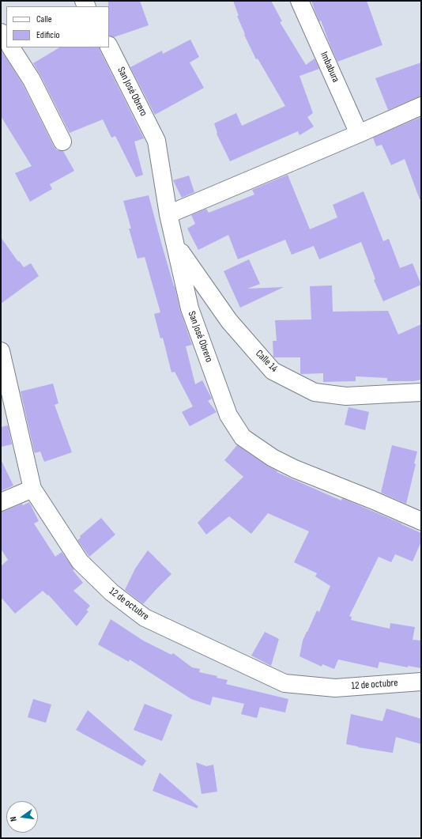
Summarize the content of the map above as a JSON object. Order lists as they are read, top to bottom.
{
  "streets": {
    "street": [
      "Imbabura",
      "San José Obrero",
      "Calle 14",
      "12 de octubre"
    ]
  },
  "crossings": [
    ["San José Obrero", "Calle 14"]
  ],
  "legend": ["Calle", "Edificio"],
  "north": "left"
}
